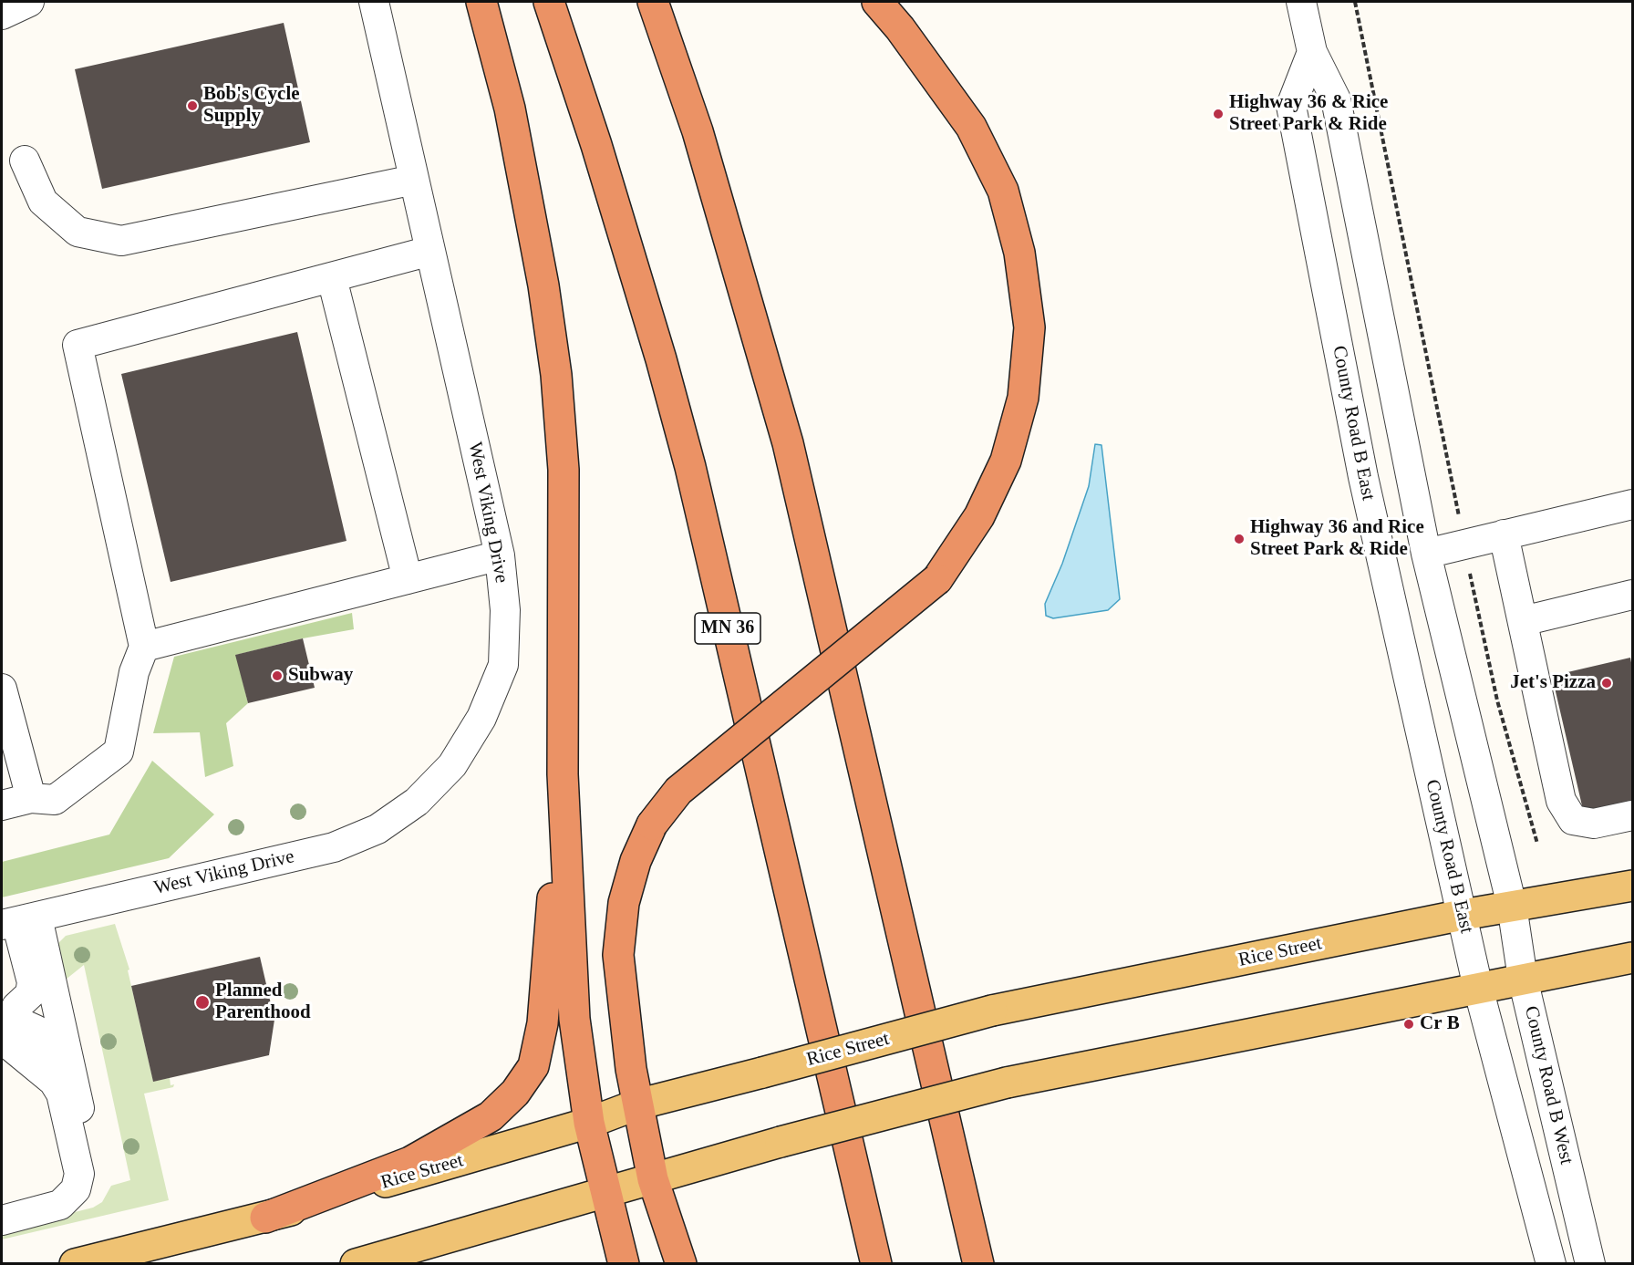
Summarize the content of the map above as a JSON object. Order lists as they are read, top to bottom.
{
  "streets": {
    "highway": ["MN 36"],
    "main road": ["Rice Street"],
    "street": ["County Road B East", "West Viking Drive", "County Road B West"]
  },
  "crossings": [
    ["County Road B East", "Rice Street"],
    ["County Road B East", "County Road B West"],
    ["Rice Street", "County Road B West"]
  ],
  "places": [
    "Bob's Cycle Supply",
    "Highway 36 & Rice Street Park & Ride",
    "Highway 36 and Rice Street Park & Ride",
    "Subway",
    "Jet's Pizza",
    "Planned Parenthood",
    "Cr B"
  ]
}
